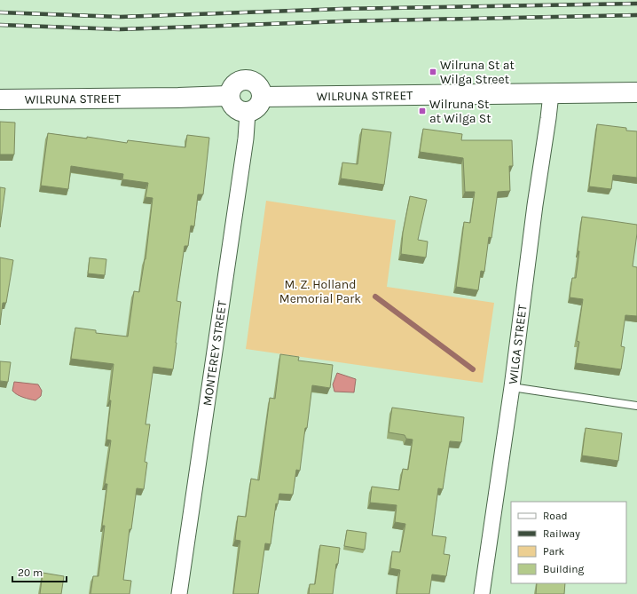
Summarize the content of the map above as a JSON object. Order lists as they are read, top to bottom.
{
  "streets": {
    "main road": ["WILRUNA STREET"],
    "street": ["WILGA STREET", "MONTEREY STREET"]
  },
  "crossings": [
    ["WILRUNA STREET", "WILGA STREET"],
    ["WILRUNA STREET", "MONTEREY STREET"]
  ],
  "parks": ["M. Z. Holland Memorial Park"],
  "places": {
    "transit": ["Wilruna St at Wilga Street", "Wilruna St at Wilga St"]
  },
  "legend": [
    "Road",
    "Railway",
    "Park",
    "Building"
  ],
  "scale_bar": "20 m"
}
